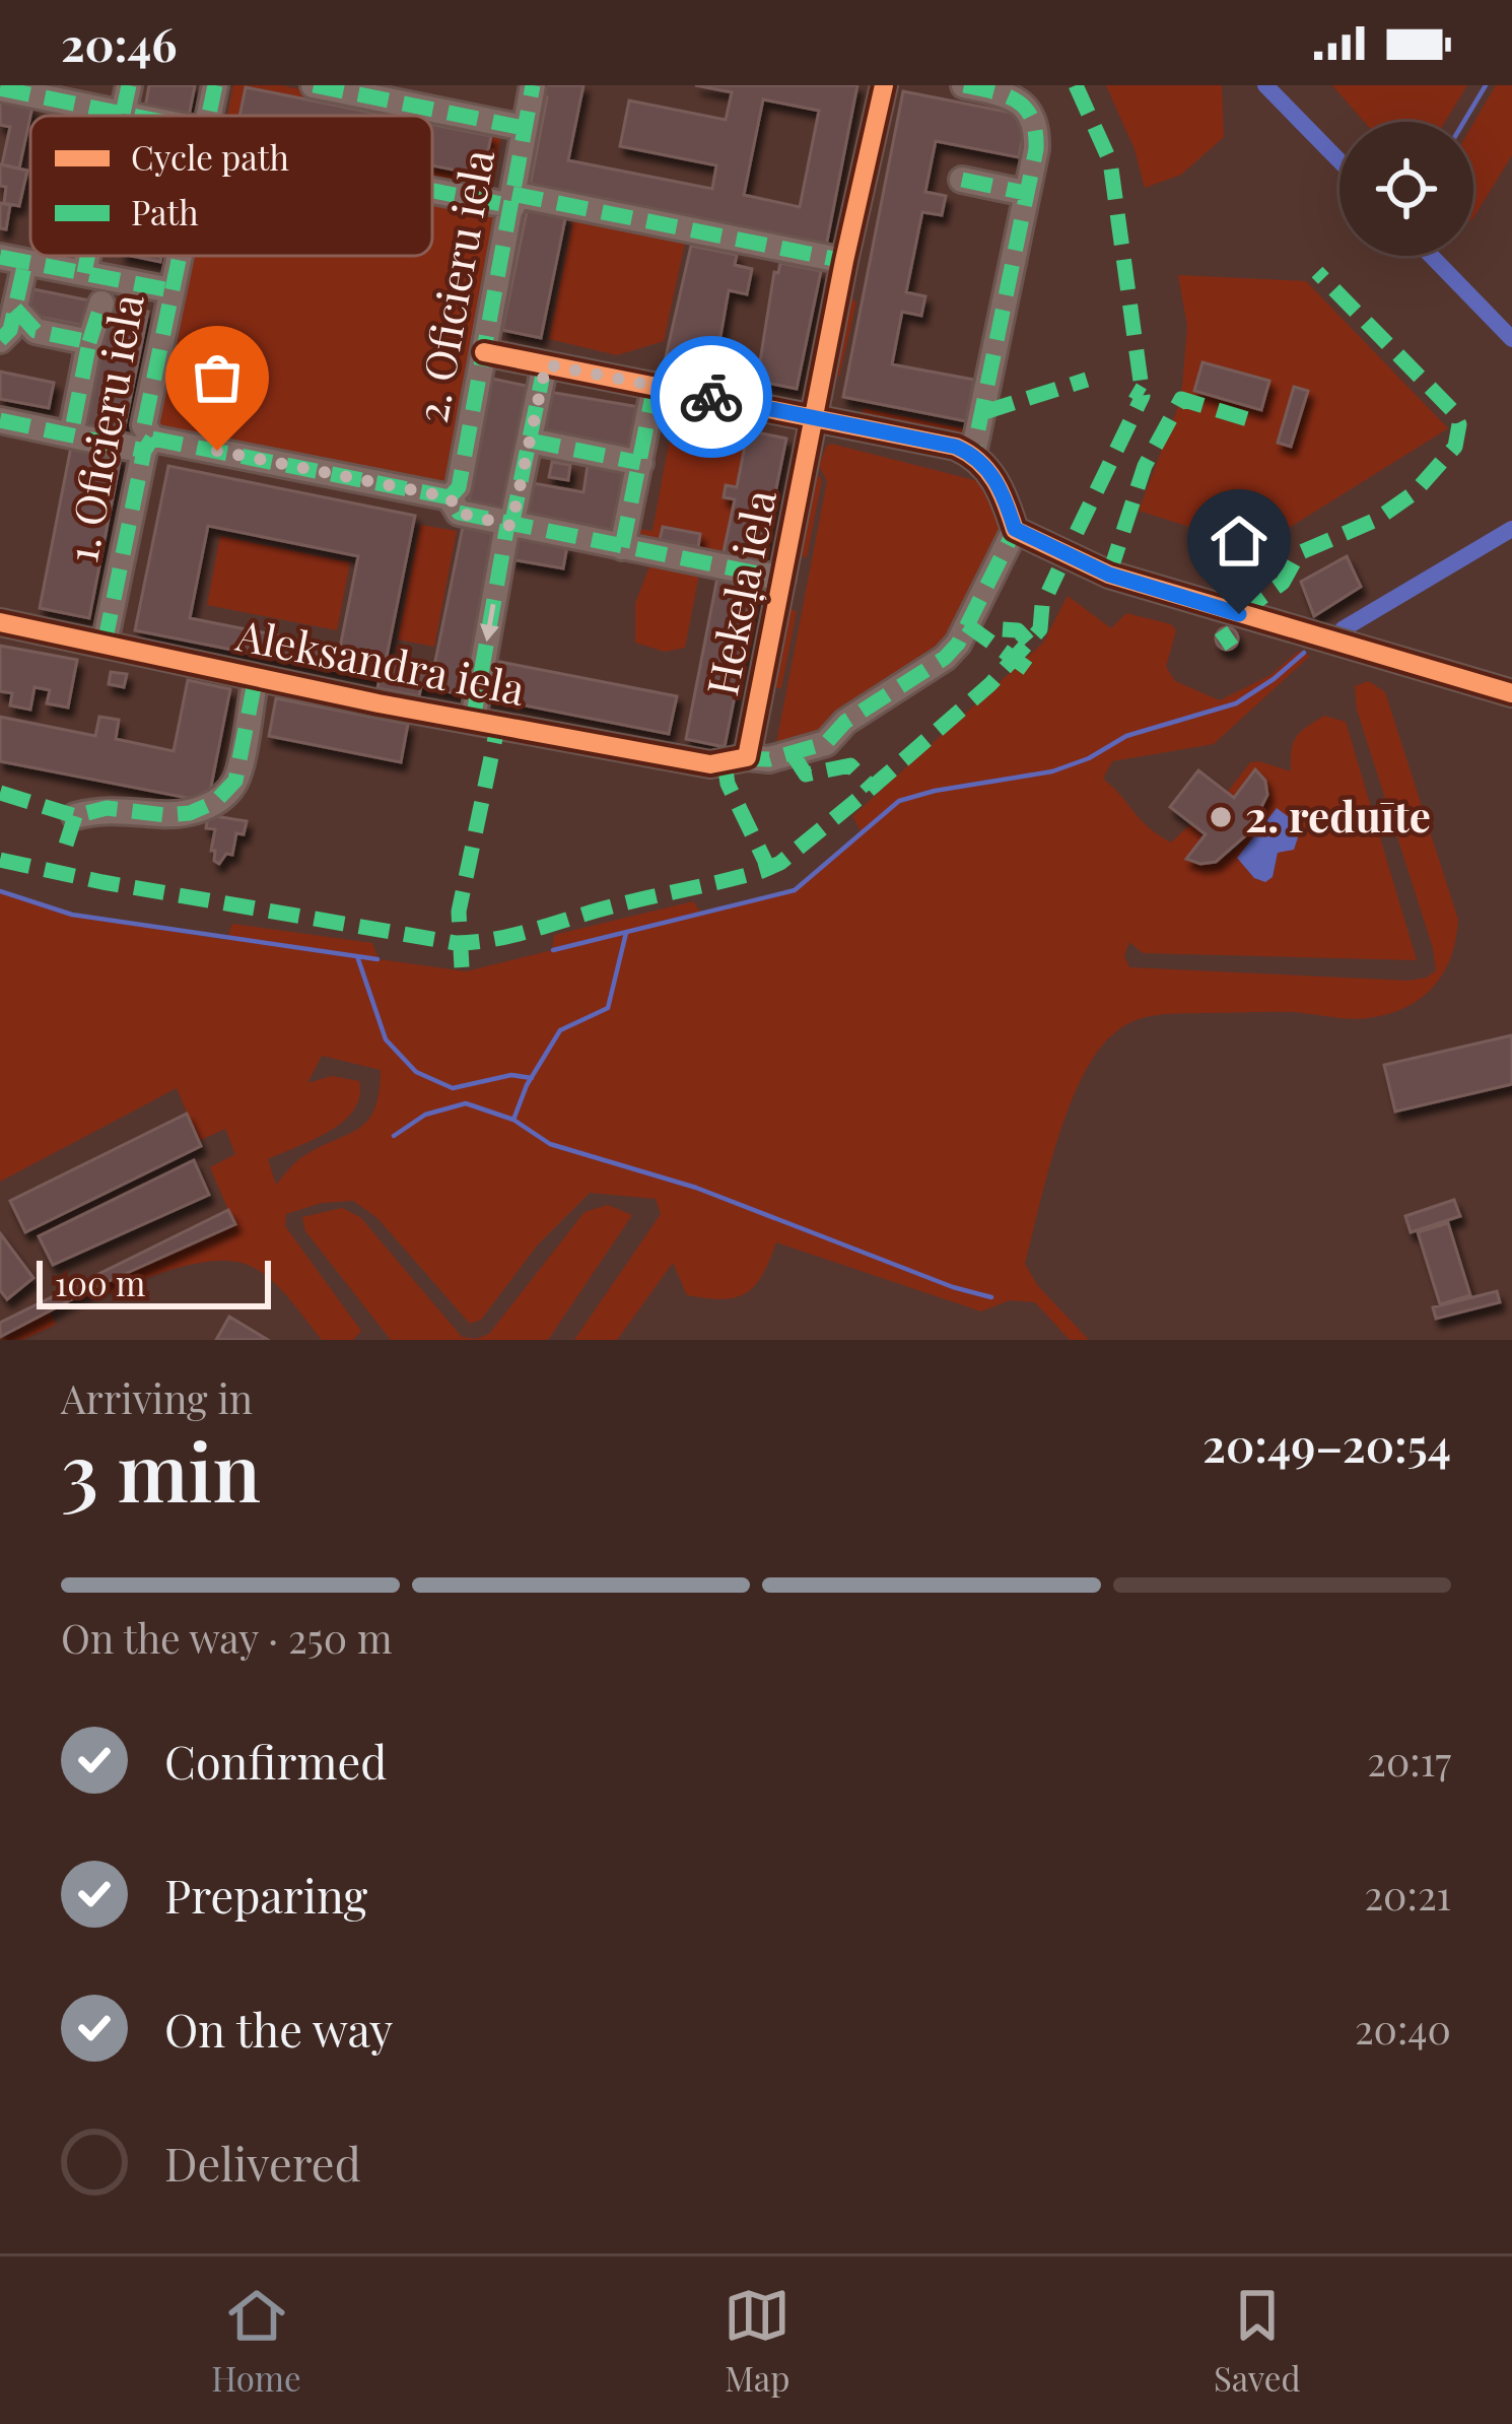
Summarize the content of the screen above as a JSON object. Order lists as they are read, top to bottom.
{
  "streets": {
    "street": [
      "2. Oficieru iela",
      "1. Oficieru iela",
      "Hekeļa iela",
      "Aleksandra iela"
    ]
  },
  "crossings": [
    ["1. Oficieru iela", "Aleksandra iela"],
    ["Hekeļa iela", "Aleksandra iela"]
  ],
  "places": ["2. reduīte"],
  "legend": ["Cycle path", "Path"],
  "scale_bar": "100 m",
  "page": {
    "status": "20:46",
    "scale": "100 m",
    "heading": ["3 min", "Arriving in", "20:49–20:54"],
    "bar": "On the way · 250 m",
    "list": [
      ["Confirmed", "20:17"],
      ["Preparing", "20:21"],
      ["On the way", "20:40"],
      "Delivered"
    ],
    "tabs": ["Home", "Map", "Saved"]
  }
}
